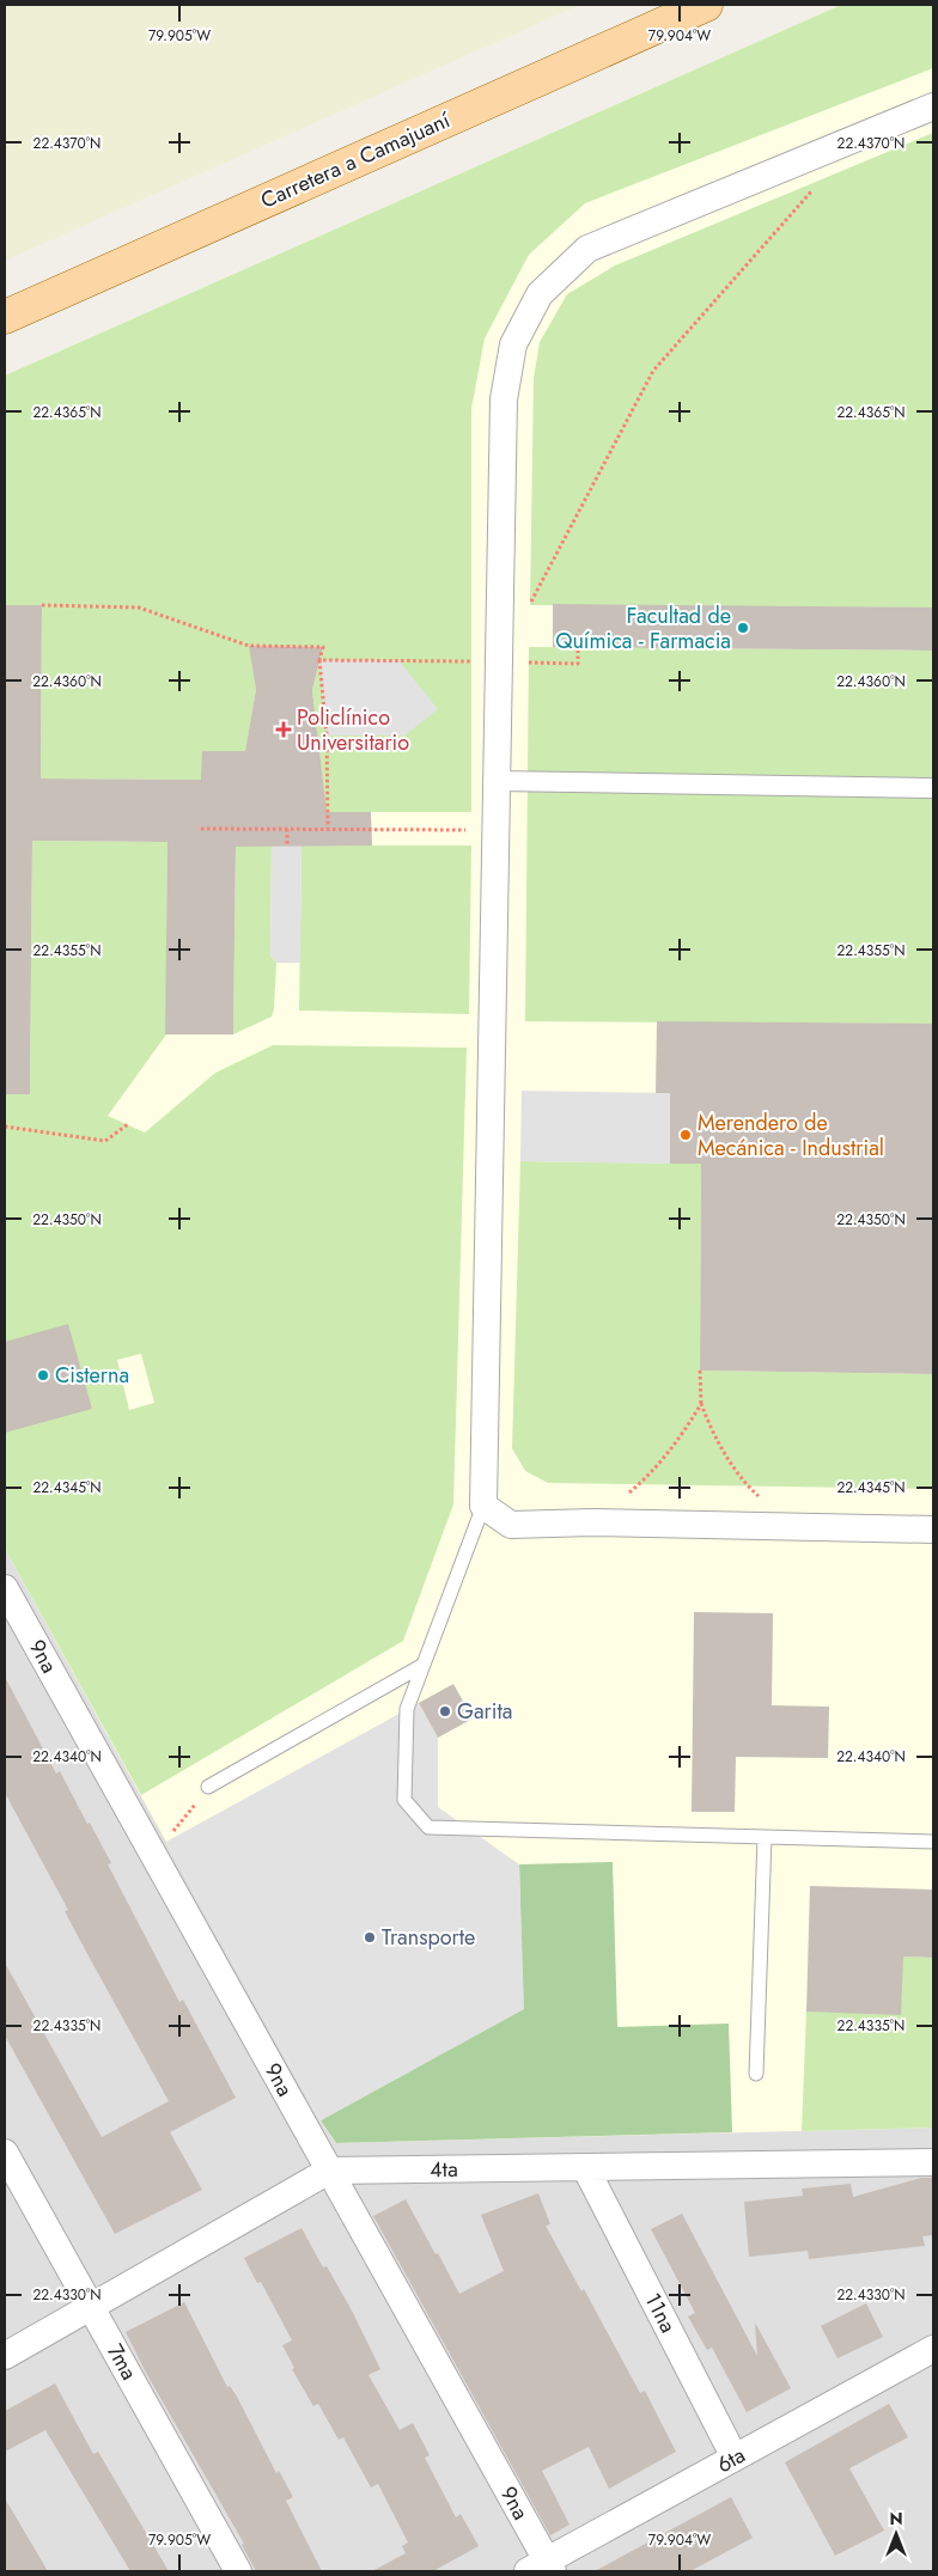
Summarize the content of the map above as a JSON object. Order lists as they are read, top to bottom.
{
  "streets": {
    "main road": ["Carretera a Camajuaní"],
    "street": [
      "9na",
      "4ta",
      "11na",
      "7ma",
      "6ta"
    ]
  },
  "crossings": [
    ["9na", "4ta"],
    ["9na", "6ta"],
    ["4ta", "11na"],
    ["4ta", "7ma"],
    ["11na", "6ta"]
  ],
  "places": {
    "other": [
      "Facultad de Química - Farmacia",
      "Merendero de Mecánica - Industrial",
      "Cisterna",
      "Garita",
      "Transporte"
    ],
    "health": ["Policlínico Universitario"]
  },
  "north": "top",
  "coordinates": [
    "79.905°W",
    "79.904°W",
    "22.4370°N",
    "22.4365°N",
    "22.4360°N",
    "22.4355°N",
    "22.4350°N",
    "22.4345°N",
    "22.4340°N",
    "22.4335°N",
    "22.4330°N"
  ]
}
